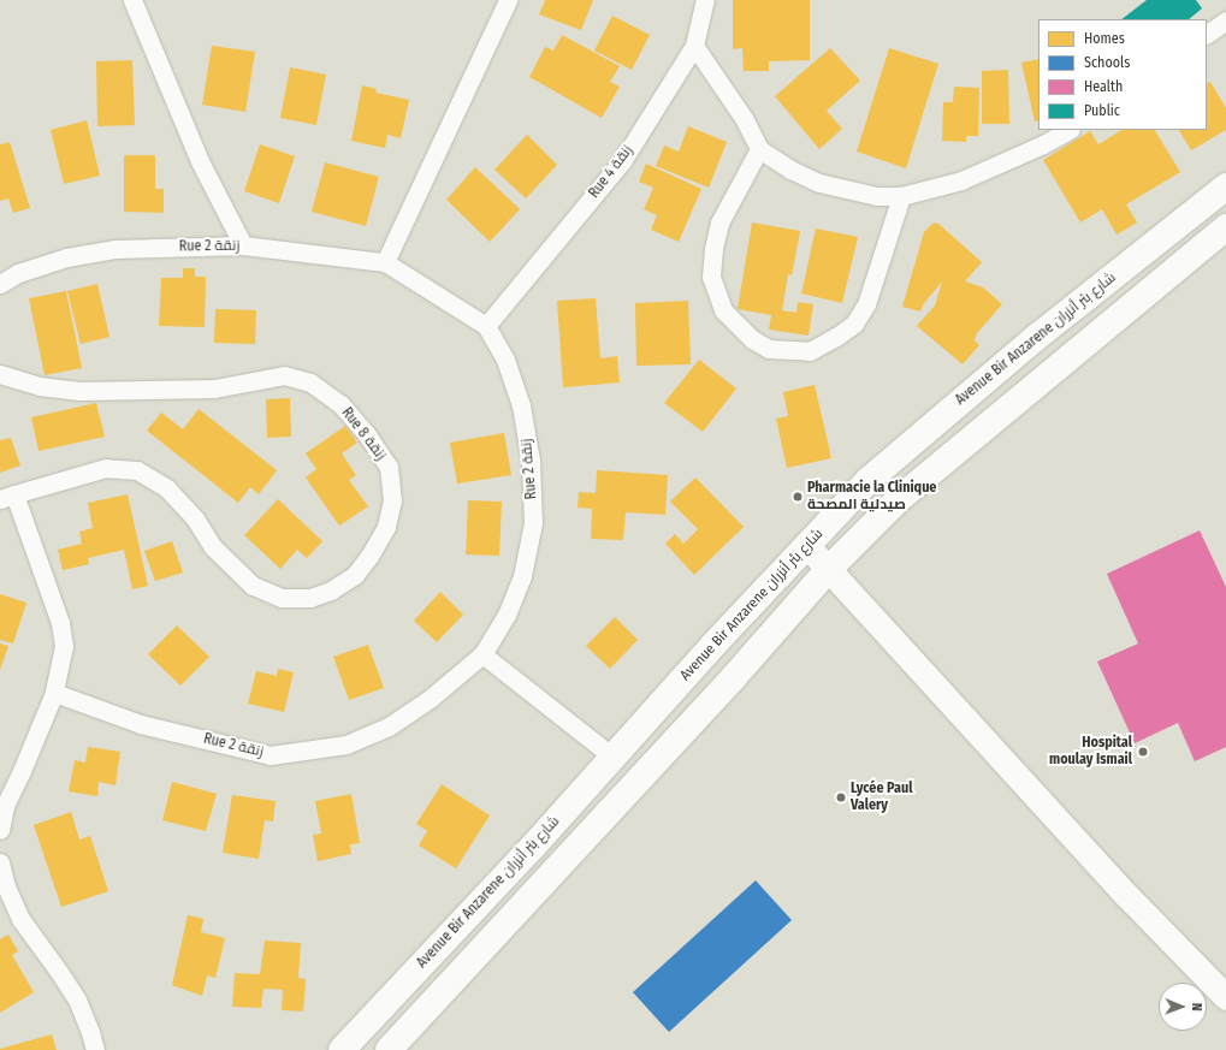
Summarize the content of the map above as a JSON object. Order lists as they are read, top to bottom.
{
  "streets": {
    "main road": ["Avenue Bir Anzarene شارع بئر أنزران"],
    "street": ["Rue 4 زنقة", "Rue 2 زنقة", "Rue 8 زنقة"]
  },
  "crossings": [
    ["Rue 4 زنقة", "Rue 2 زنقة"]
  ],
  "places": ["Pharmacie la Clinique صيدلية المصحة", "Hospital moulay Ismail", "Lycée Paul Valery"],
  "legend": [
    "Homes",
    "Schools",
    "Health",
    "Public"
  ],
  "north": "right"
}
